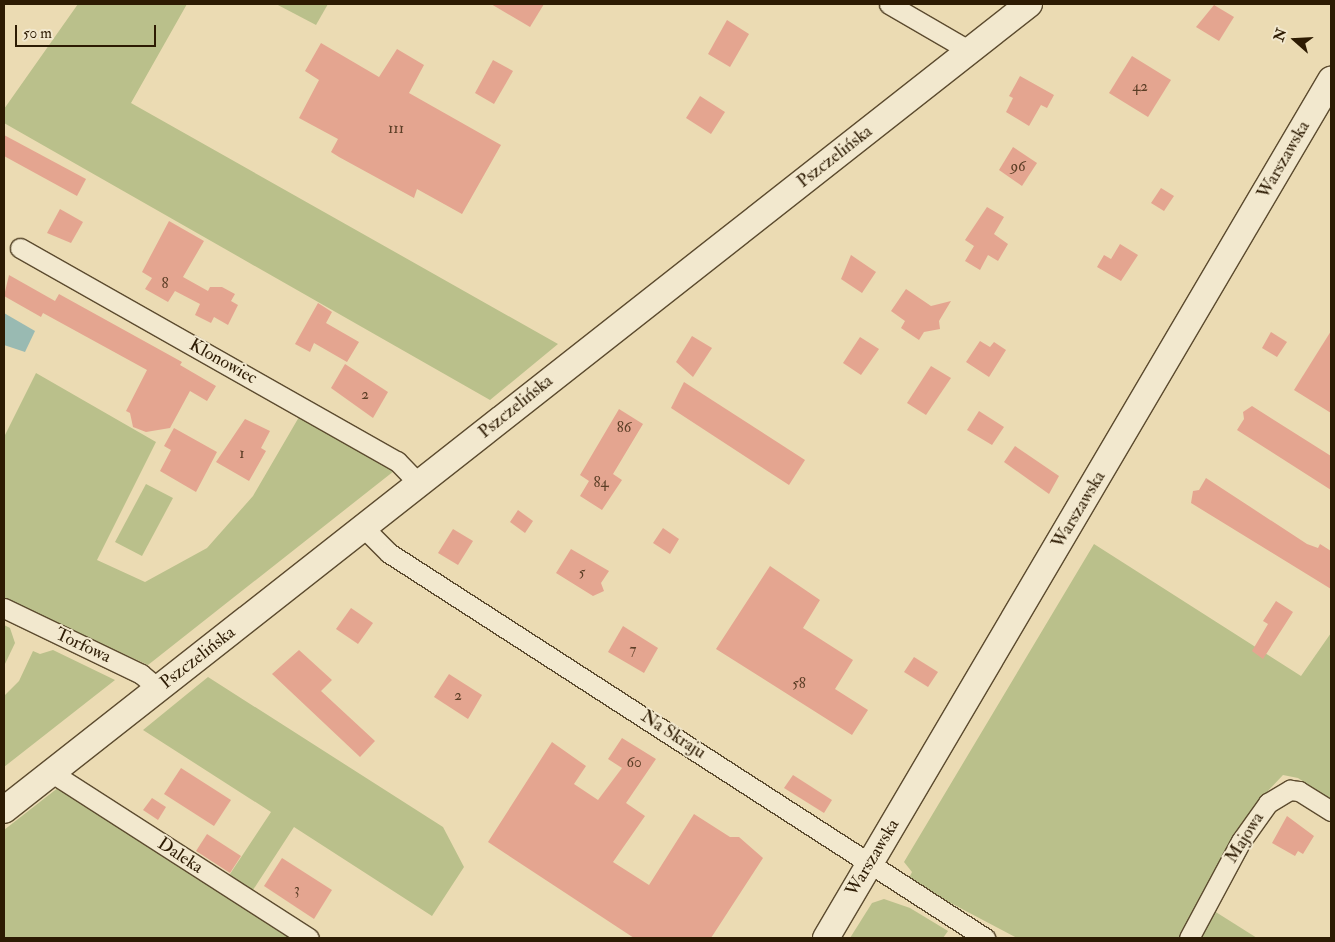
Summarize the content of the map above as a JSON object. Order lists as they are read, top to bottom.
{
  "streets": {
    "main road": ["Pszczelińska", "Warszawska"],
    "street": [
      "Klonowiec",
      "Torfowa",
      "Na Skraju",
      "Majowa",
      "Daleka"
    ]
  },
  "crossings": [
    ["Pszczelińska", "Klonowiec"],
    ["Pszczelińska", "Torfowa"],
    ["Pszczelińska", "Na Skraju"],
    ["Pszczelińska", "Daleka"],
    ["Warszawska", "Na Skraju"]
  ],
  "house_numbers": [
    "42",
    "111",
    "96",
    "8",
    "2",
    "86",
    "1",
    "84",
    "5",
    "7",
    "58",
    "2",
    "60",
    "3"
  ],
  "scale_bar": "50 m",
  "north": "left"
}
